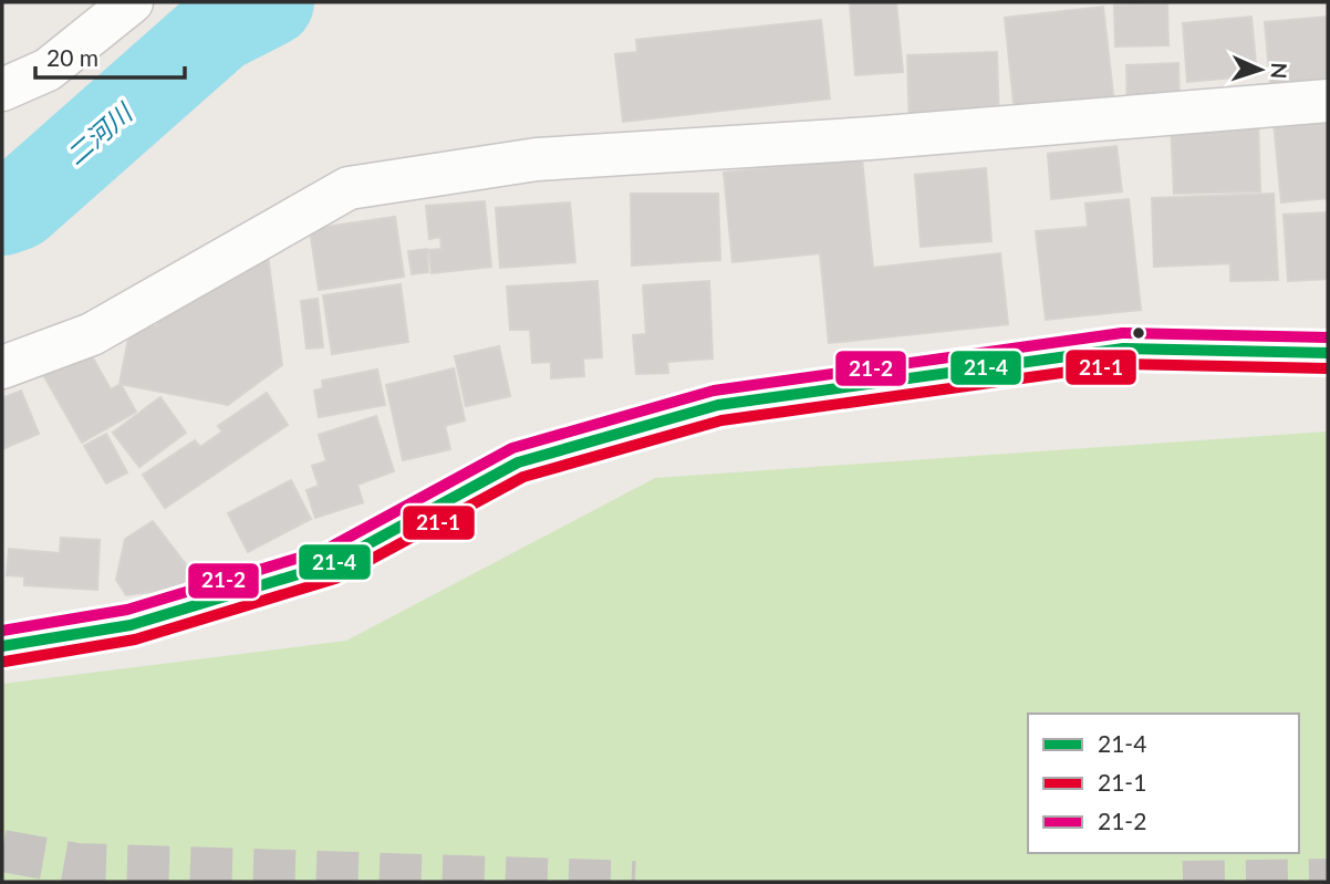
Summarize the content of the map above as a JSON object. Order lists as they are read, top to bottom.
{
  "water": ["二河川"],
  "lines": ["transit line 21-2", "transit line 21-4", "transit line 21-1"],
  "legend": ["21-4", "21-1", "21-2"],
  "scale_bar": "20 m",
  "north": "right"
}
